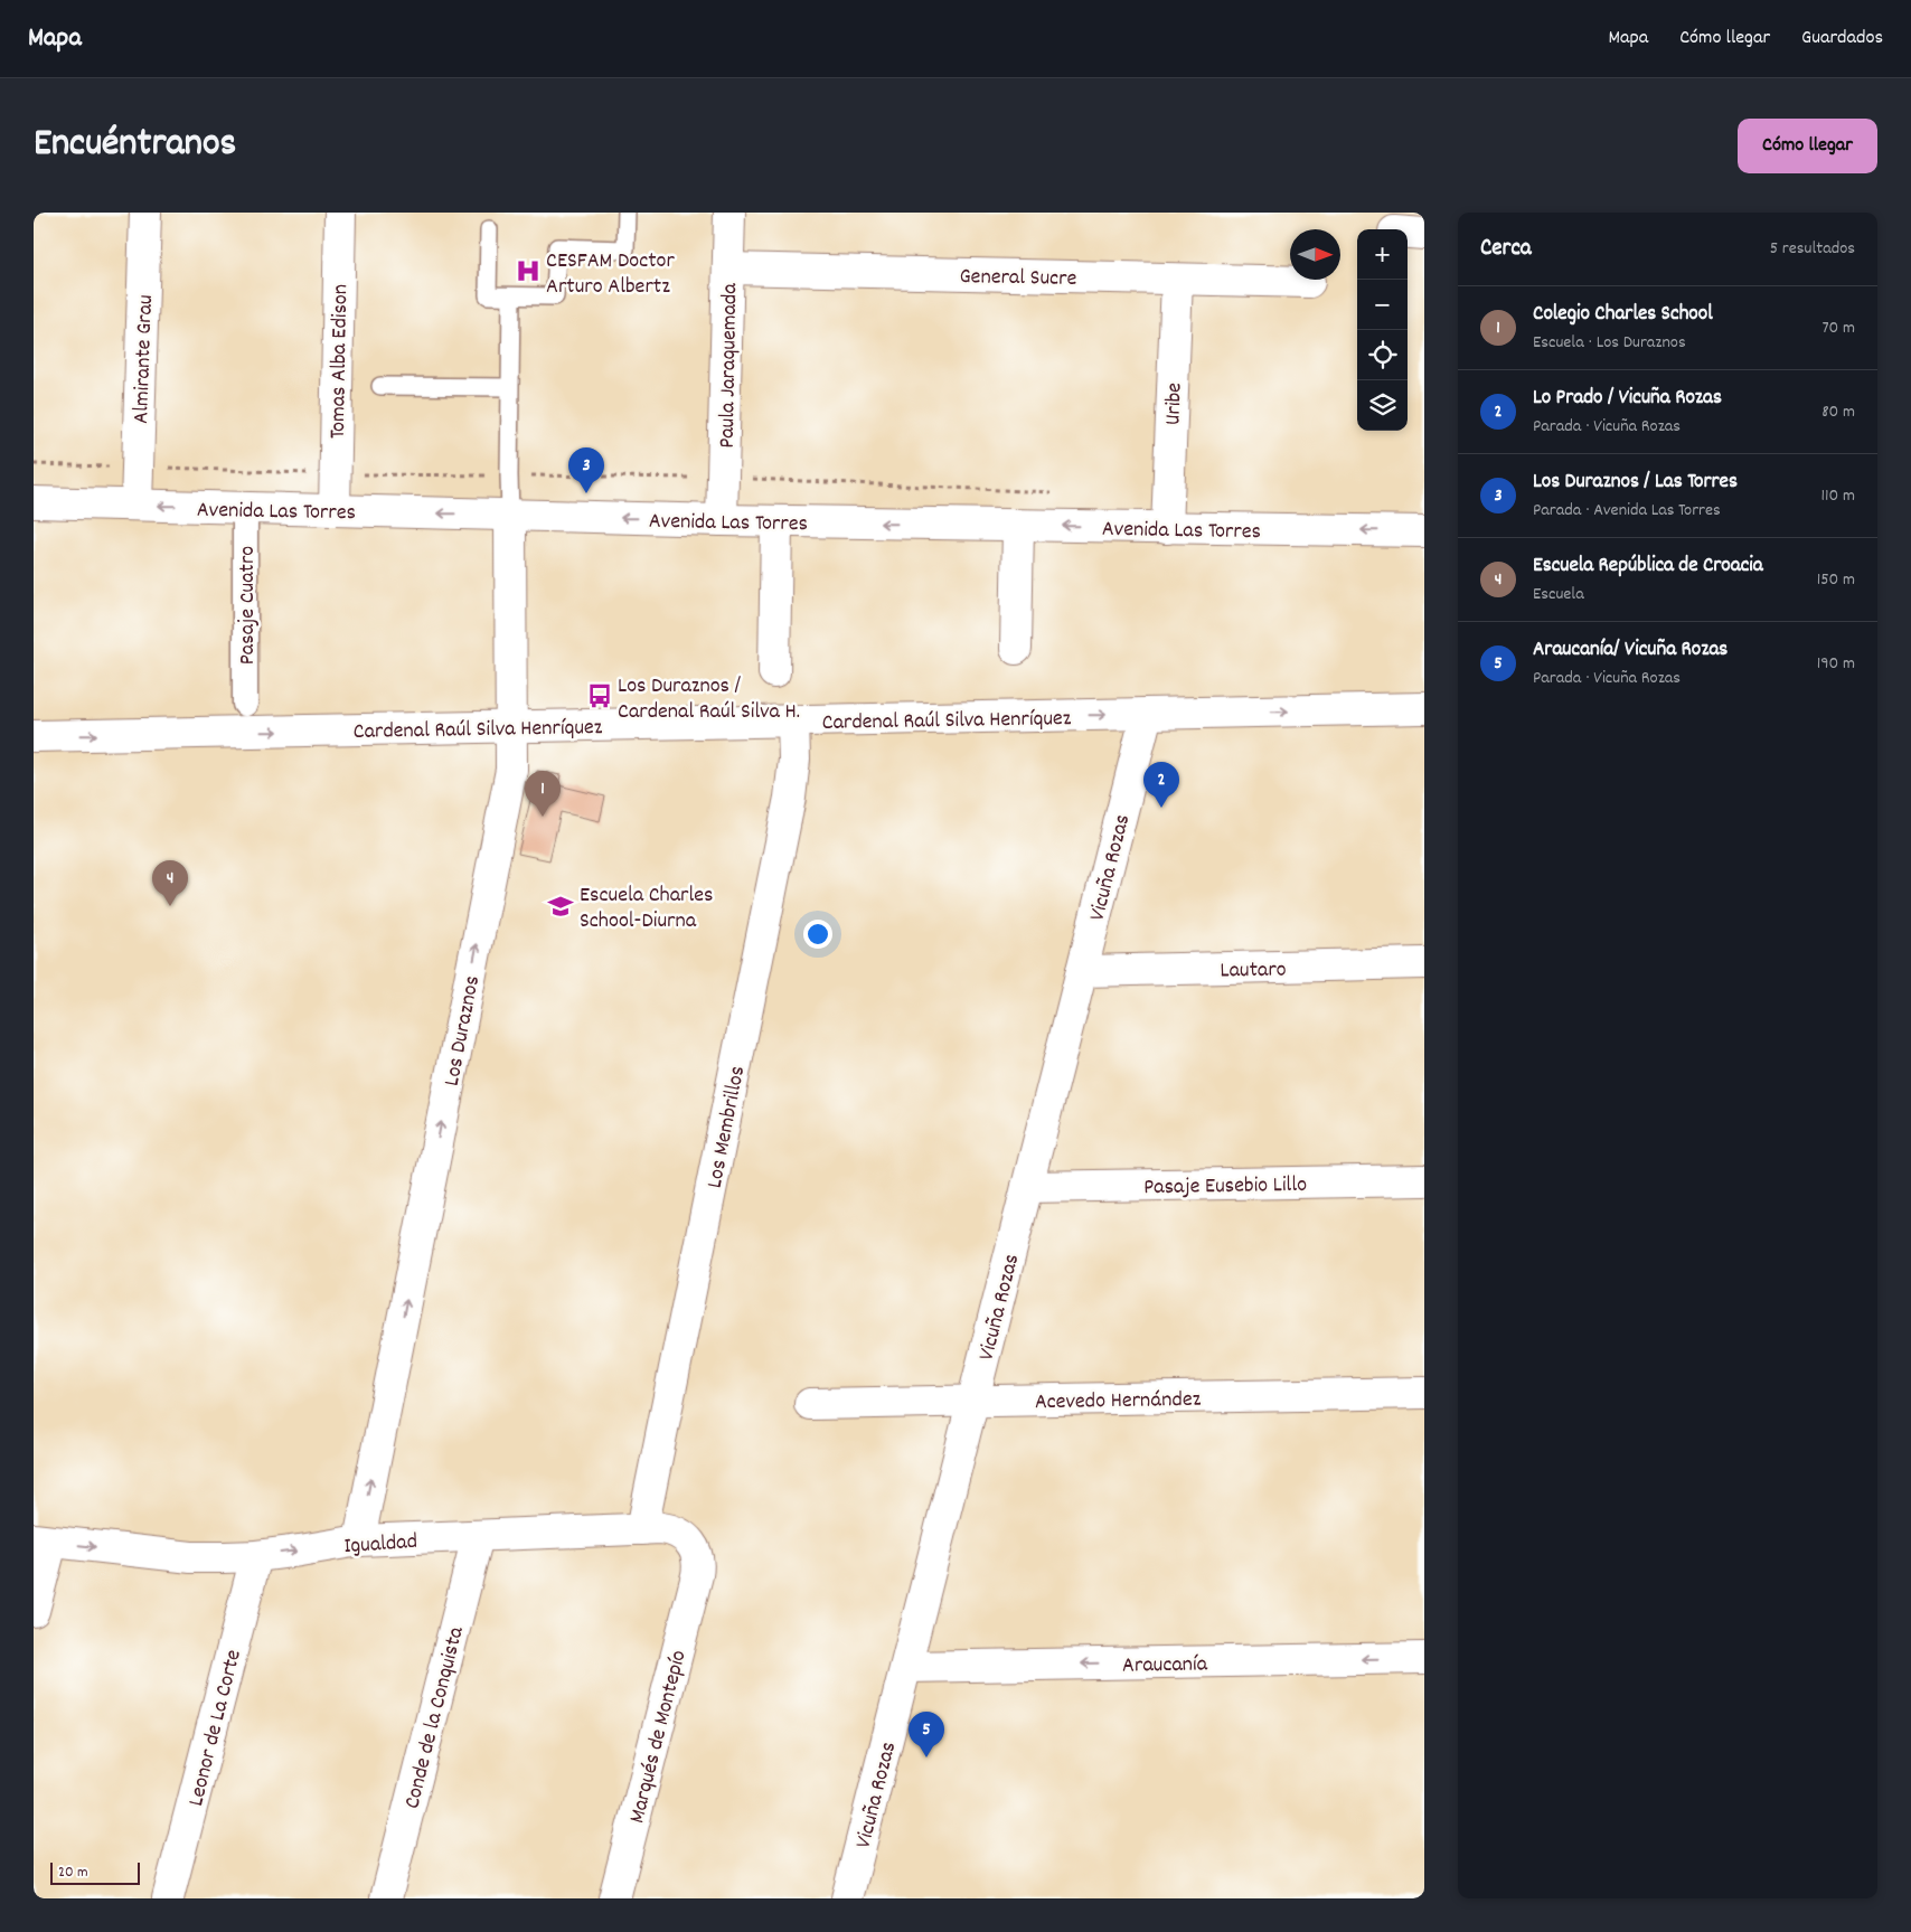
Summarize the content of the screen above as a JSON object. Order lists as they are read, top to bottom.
{
  "streets": {
    "street": [
      "General Sucre",
      "Almirante Grau",
      "Tomas Alba Edison",
      "Paula Jaraquemada",
      "Uribe",
      "Avenida Las Torres",
      "Pasaje Cuatro",
      "Cardenal Raúl Silva Henríquez",
      "Vicuña Rozas",
      "Lautaro",
      "Los Duraznos",
      "Los Membrillos",
      "Pasaje Eusebio Lillo",
      "Acevedo Hernández",
      "Igualdad",
      "Araucanía",
      "Conde de la Conquista",
      "Leonor de La Corte",
      "Marqués de Montepío"
    ]
  },
  "crossings": [
    ["General Sucre", "Paula Jaraquemada"],
    ["General Sucre", "Uribe"],
    ["Almirante Grau", "Avenida Las Torres"],
    ["Tomas Alba Edison", "Avenida Las Torres"],
    ["Paula Jaraquemada", "Avenida Las Torres"],
    ["Uribe", "Avenida Las Torres"],
    ["Avenida Las Torres", "Pasaje Cuatro"],
    ["Avenida Las Torres", "Los Duraznos"],
    ["Cardenal Raúl Silva Henríquez", "Vicuña Rozas"],
    ["Cardenal Raúl Silva Henríquez", "Los Duraznos"],
    ["Cardenal Raúl Silva Henríquez", "Los Membrillos"],
    ["Vicuña Rozas", "Lautaro"],
    ["Vicuña Rozas", "Pasaje Eusebio Lillo"],
    ["Vicuña Rozas", "Acevedo Hernández"],
    ["Vicuña Rozas", "Araucanía"],
    ["Los Duraznos", "Igualdad"],
    ["Los Membrillos", "Igualdad"],
    ["Igualdad", "Conde de la Conquista"],
    ["Igualdad", "Leonor de La Corte"],
    ["Igualdad", "Marqués de Montepío"]
  ],
  "one_way": [
    "Avenida Las Torres",
    "Cardenal Raúl Silva Henríquez",
    "Los Duraznos",
    "Igualdad",
    "Araucanía"
  ],
  "places": {
    "hospital": ["CESFAM Doctor Arturo Albertz"],
    "bus stop": ["Los Duraznos / Cardenal Raúl Silva H."],
    "school or university": ["Escuela Charles School-Diurna"]
  },
  "scale_bar": "20 m",
  "north": "right",
  "page": {
    "header": "Mapa",
    "nav": ["Mapa", "Cómo llegar", "Guardados"],
    "title": "Encuéntranos",
    "buttons": "Cómo llegar",
    "heading": ["Cerca", "5 resultados"],
    "map_buttons": ["+", "−"],
    "list": [
      {
        "mark": "1",
        "name": "Colegio Charles School",
        "note": "Escuela · Los Duraznos",
        "value": "70 m"
      },
      {
        "mark": "2",
        "name": "Lo Prado / Vicuña Rozas",
        "note": "Parada · Vicuña Rozas",
        "value": "80 m"
      },
      {
        "mark": "3",
        "name": "Los Duraznos / Las Torres",
        "note": "Parada · Avenida Las Torres",
        "value": "110 m"
      },
      {
        "mark": "4",
        "name": "Escuela República de Croacia",
        "note": "Escuela",
        "value": "150 m"
      },
      {
        "mark": "5",
        "name": "Araucanía/ Vicuña Rozas",
        "note": "Parada · Vicuña Rozas",
        "value": "190 m"
      }
    ],
    "pins": [
      "3",
      "2",
      "1",
      "4",
      "5"
    ],
    "scale": "20 m"
  }
}
